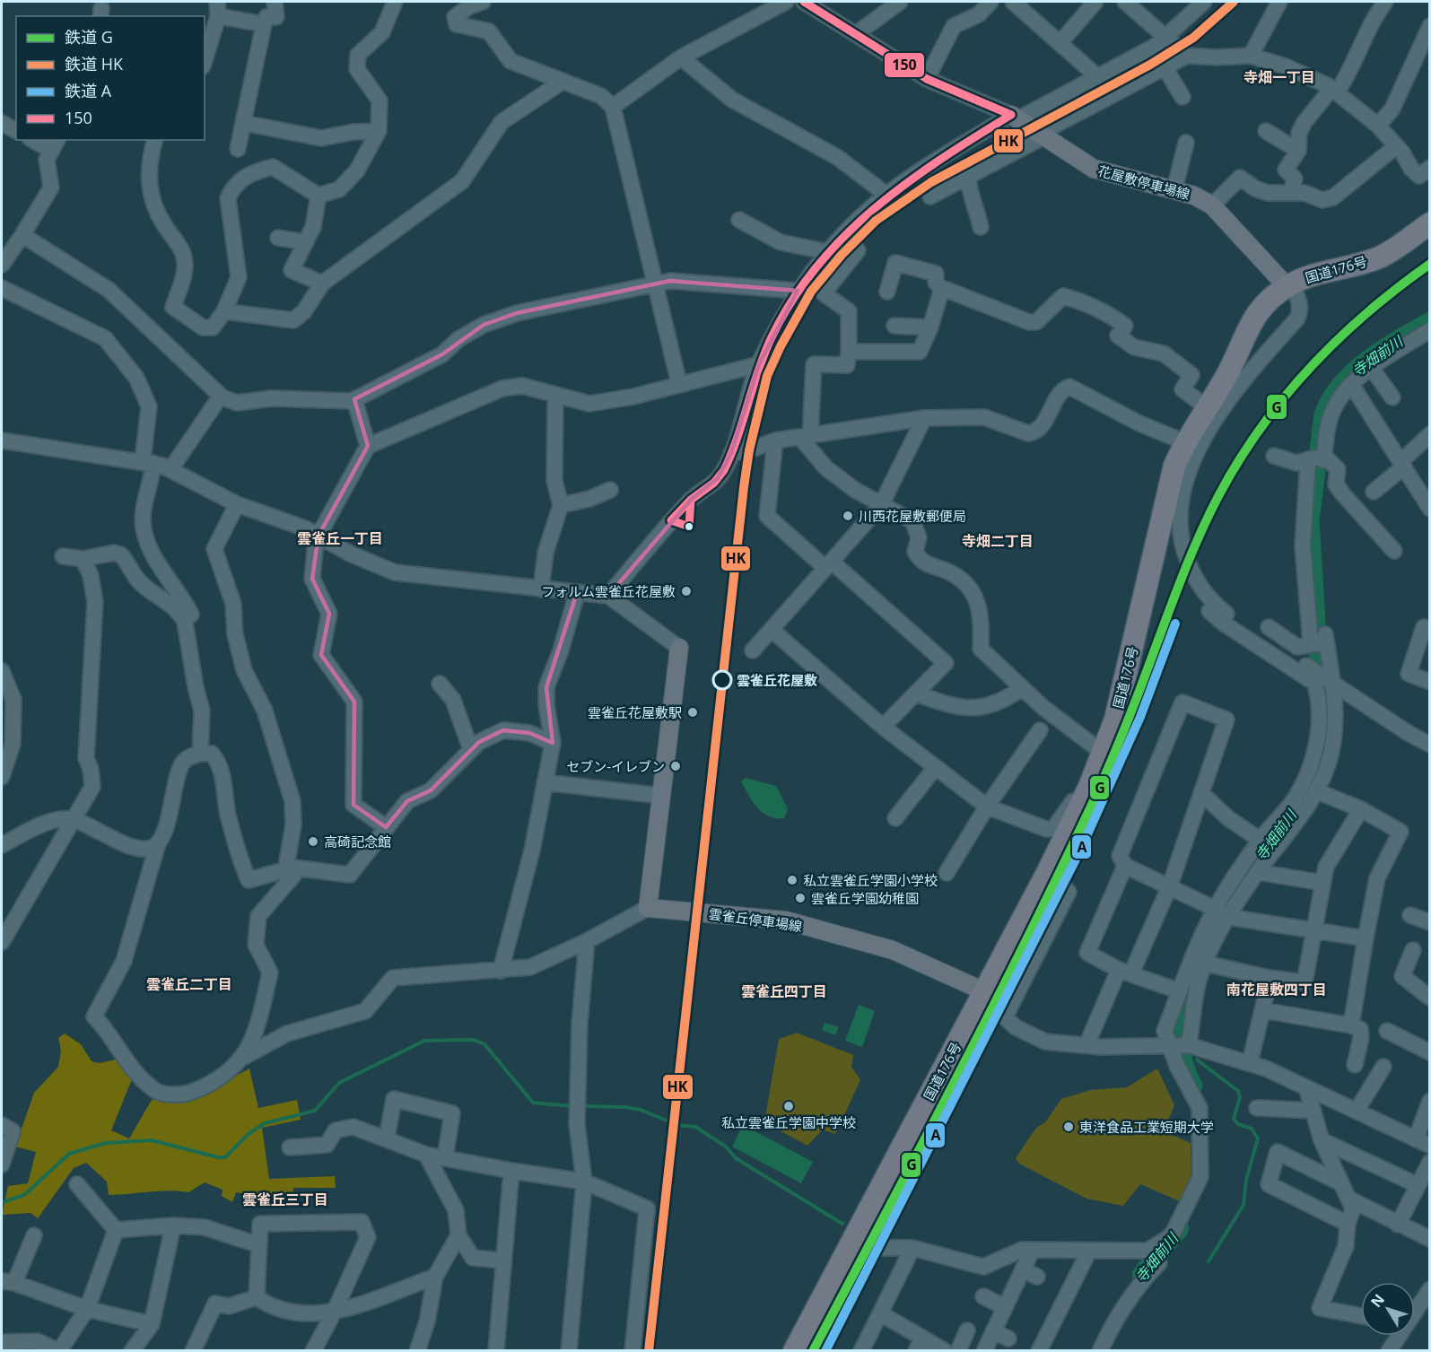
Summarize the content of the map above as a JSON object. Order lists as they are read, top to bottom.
{
  "streets": {
    "highway": ["国道176号"],
    "main road": ["花屋敷停車場線", "雲雀丘停車場線"]
  },
  "crossings": [
    ["花屋敷停車場線", "国道176号"],
    ["国道176号", "雲雀丘停車場線"]
  ],
  "districts": [
    "寺畑一丁目",
    "雲雀丘一丁目",
    "寺畑二丁目",
    "雲雀丘二丁目",
    "南花屋敷四丁目",
    "雲雀丘四丁目",
    "雲雀丘三丁目"
  ],
  "water": ["寺畑前川"],
  "places": [
    "川西花屋敷郵便局",
    "フォルム雲雀丘花屋敷",
    "雲雀丘花屋敷",
    "雲雀丘花屋敷駅",
    "セブン-イレブン",
    "高碕記念館",
    "私立雲雀丘学園小学校",
    "雲雀丘学園幼稚園",
    "私立雲雀丘学園中学校",
    "東洋食品工業短期大学"
  ],
  "lines": [
    "rail line HK",
    "transit line 150",
    "rail line G",
    "rail line A"
  ],
  "legend": [
    "鉄道 G",
    "鉄道 HK",
    "鉄道 A",
    "150"
  ],
  "north": "top left"
}
